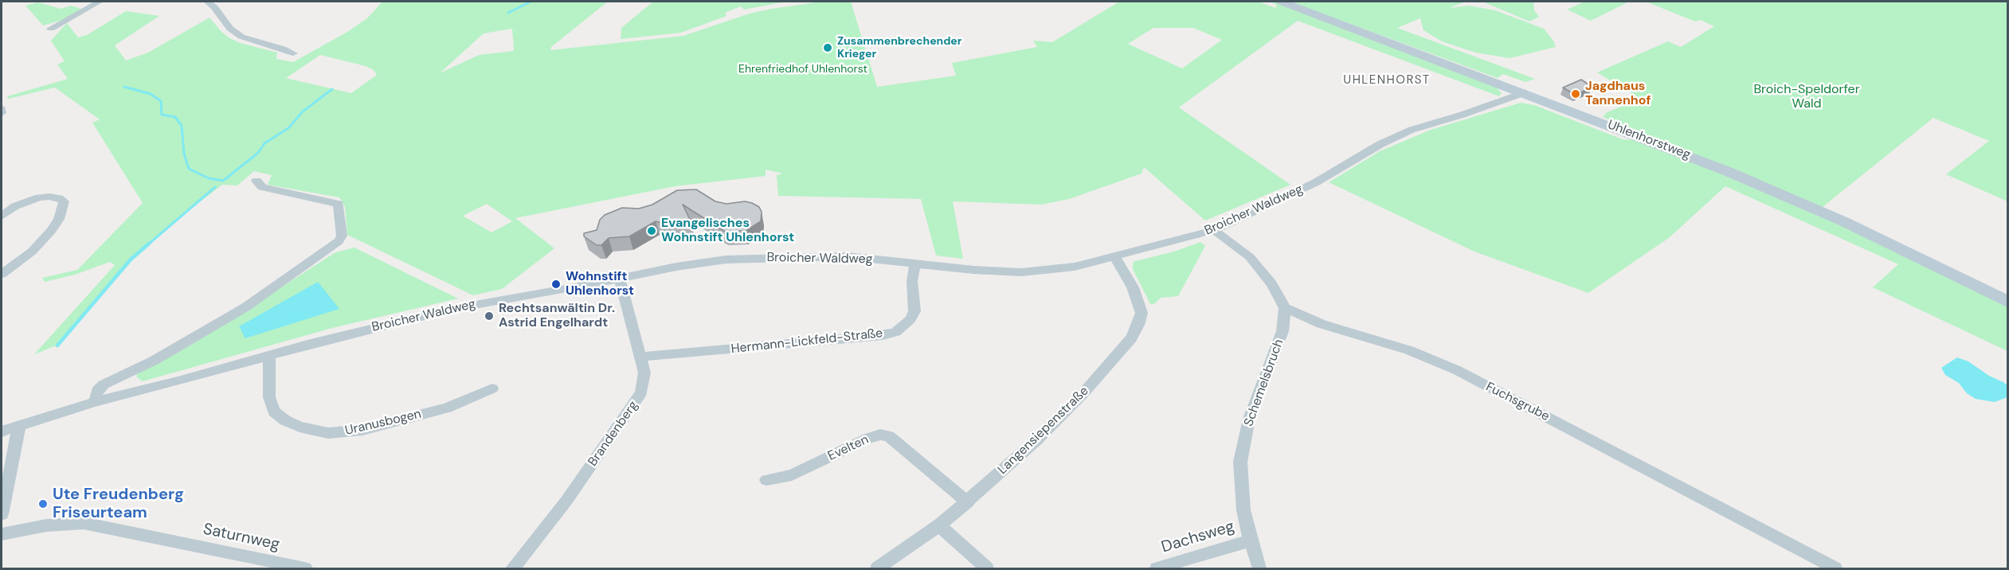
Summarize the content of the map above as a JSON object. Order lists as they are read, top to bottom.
{
  "streets": {
    "main road": ["Uhlenhorstweg"],
    "street": [
      "Broicher Waldweg",
      "Hermann-Lickfeld-Straße",
      "Schemelsbruch",
      "Fuchsgrube",
      "Uranusbogen",
      "Langensiepenstraße",
      "Brandenberg",
      "Evelten",
      "Saturnweg",
      "Dachsweg"
    ]
  },
  "crossings": [
    ["Uhlenhorstweg", "Broicher Waldweg"],
    ["Broicher Waldweg", "Hermann-Lickfeld-Straße"],
    ["Broicher Waldweg", "Uranusbogen"],
    ["Broicher Waldweg", "Langensiepenstraße"],
    ["Broicher Waldweg", "Brandenberg"],
    ["Hermann-Lickfeld-Straße", "Brandenberg"],
    ["Schemelsbruch", "Fuchsgrube"],
    ["Schemelsbruch", "Dachsweg"],
    ["Langensiepenstraße", "Evelten"]
  ],
  "districts": ["UHLENHORST"],
  "parks": ["Ehrenfriedhof Uhlenhorst", "Broich-Speldorfer Wald"],
  "places": [
    "Zusammenbrechender Krieger",
    "Jagdhaus Tannenhof",
    "Evangelisches Wohnstift Uhlenhorst",
    "Wohnstift Uhlenhorst",
    "Rechtsanwältin Dr. Astrid Engelhardt",
    "Ute Freudenberg Friseurteam"
  ]
}
